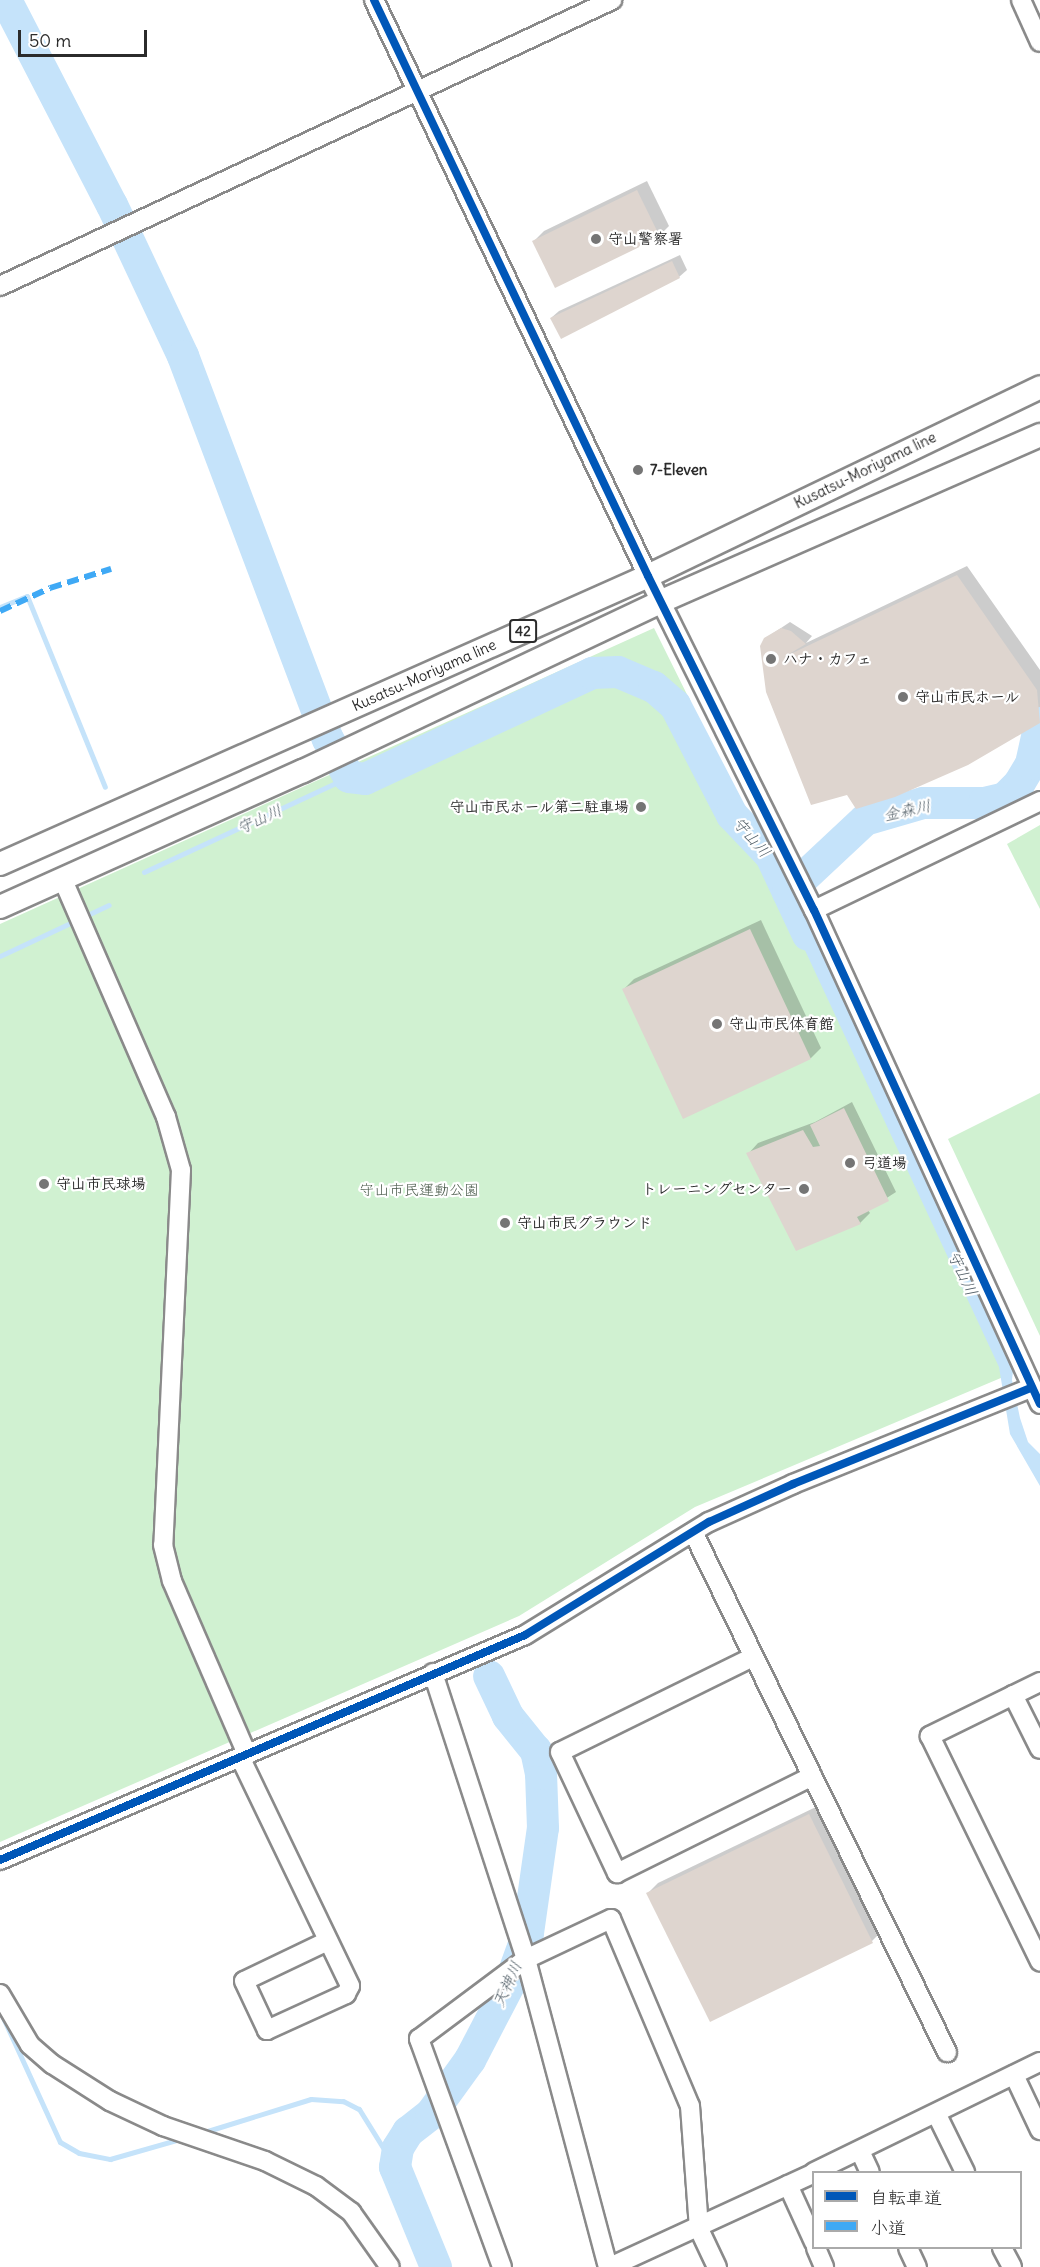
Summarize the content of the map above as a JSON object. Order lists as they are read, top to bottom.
{
  "streets": {
    "main road": ["Kusatsu-Moriyama line", "42"]
  },
  "water": ["金森川", "守山川", "天神川"],
  "parks": ["守山市民運動公園"],
  "places": [
    "守山警察署",
    "7-Eleven",
    "ハナ・カフェ",
    "守山市民ホール",
    "守山市民ホール第二駐車場",
    "守山市民体育館",
    "弓道場",
    "守山市民球場",
    "トレーニングセンター",
    "守山市民グラウンド"
  ],
  "legend": ["自転車道", "小道"],
  "scale_bar": "50 m"
}
